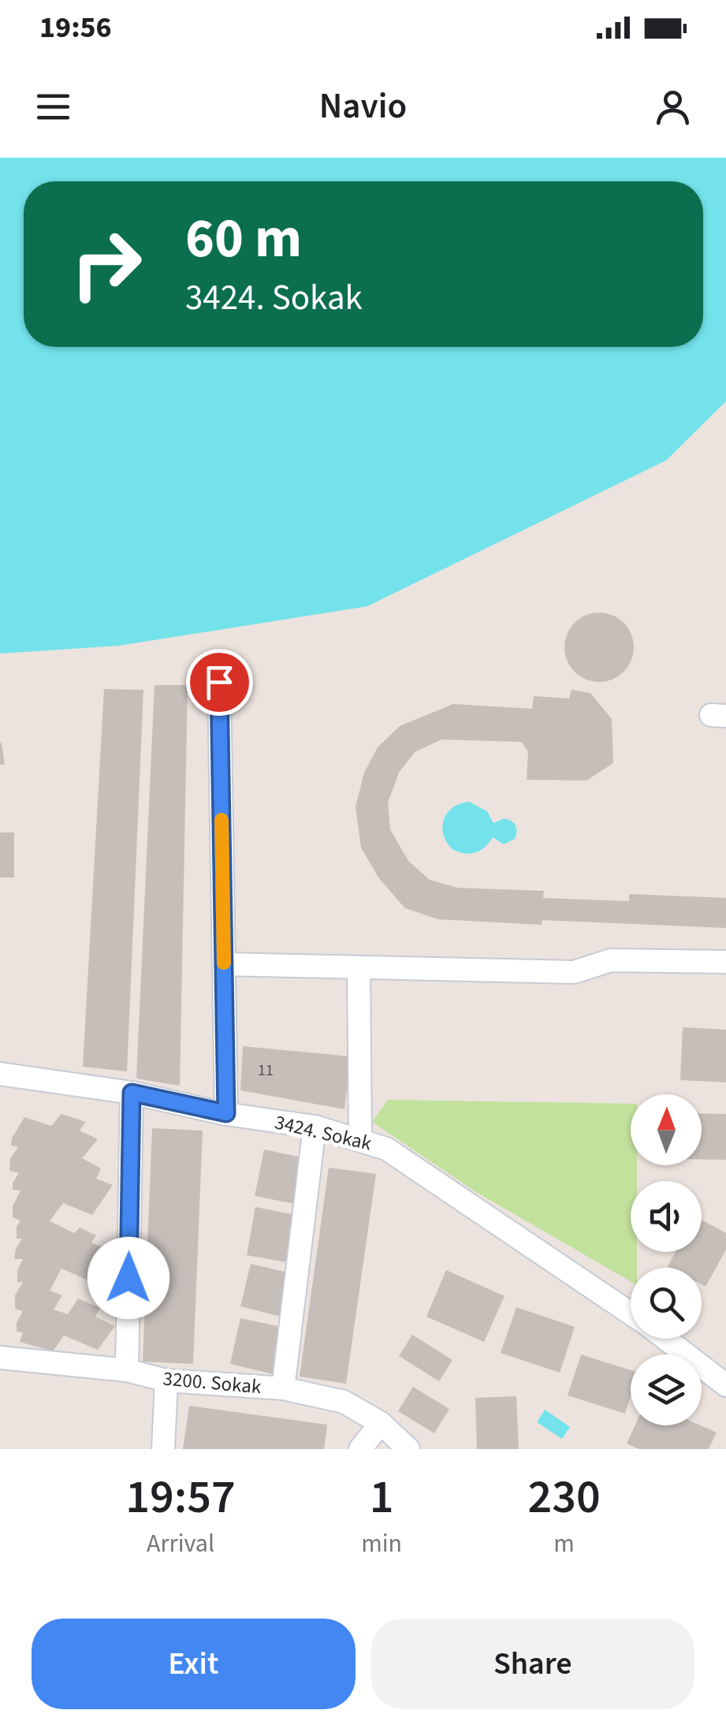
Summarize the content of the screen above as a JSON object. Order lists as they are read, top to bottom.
{
  "streets": {
    "street": ["3424. Sokak", "3200. Sokak"]
  },
  "house_numbers": ["11"],
  "north": "top",
  "page": {
    "status": "19:56",
    "header": "Navio",
    "turn": ["60 m", "3424. Sokak"],
    "eta": [
      "19:57",
      "Arrival",
      "1",
      "min",
      "230",
      "m"
    ],
    "buttons": ["Exit", "Share"]
  }
}
